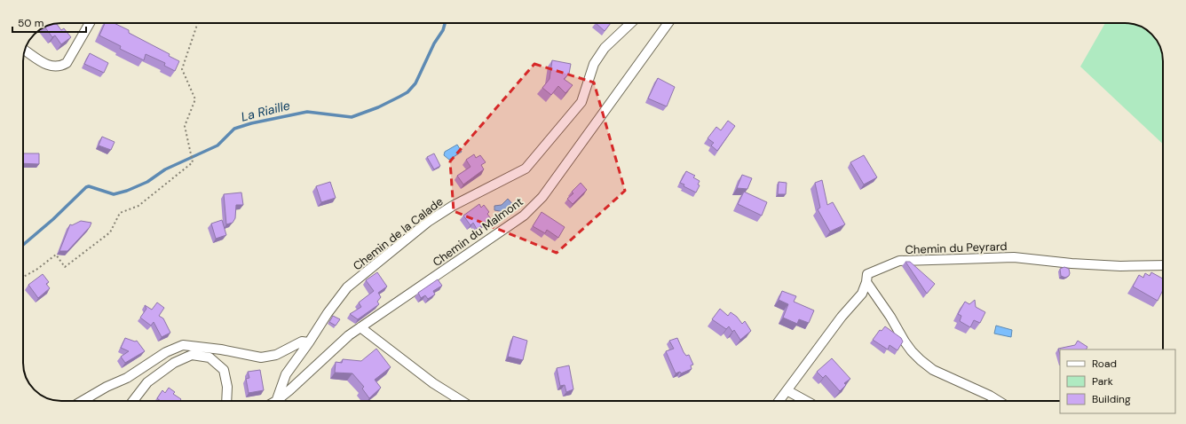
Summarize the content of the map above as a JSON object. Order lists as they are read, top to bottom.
{
  "streets": {
    "street": ["Chemin du Malmont", "Chemin de la Calade", "Chemin du Peyrard"]
  },
  "water": ["La Riaille"],
  "legend": ["Road", "Park", "Building"],
  "scale_bar": "50 m"
}
